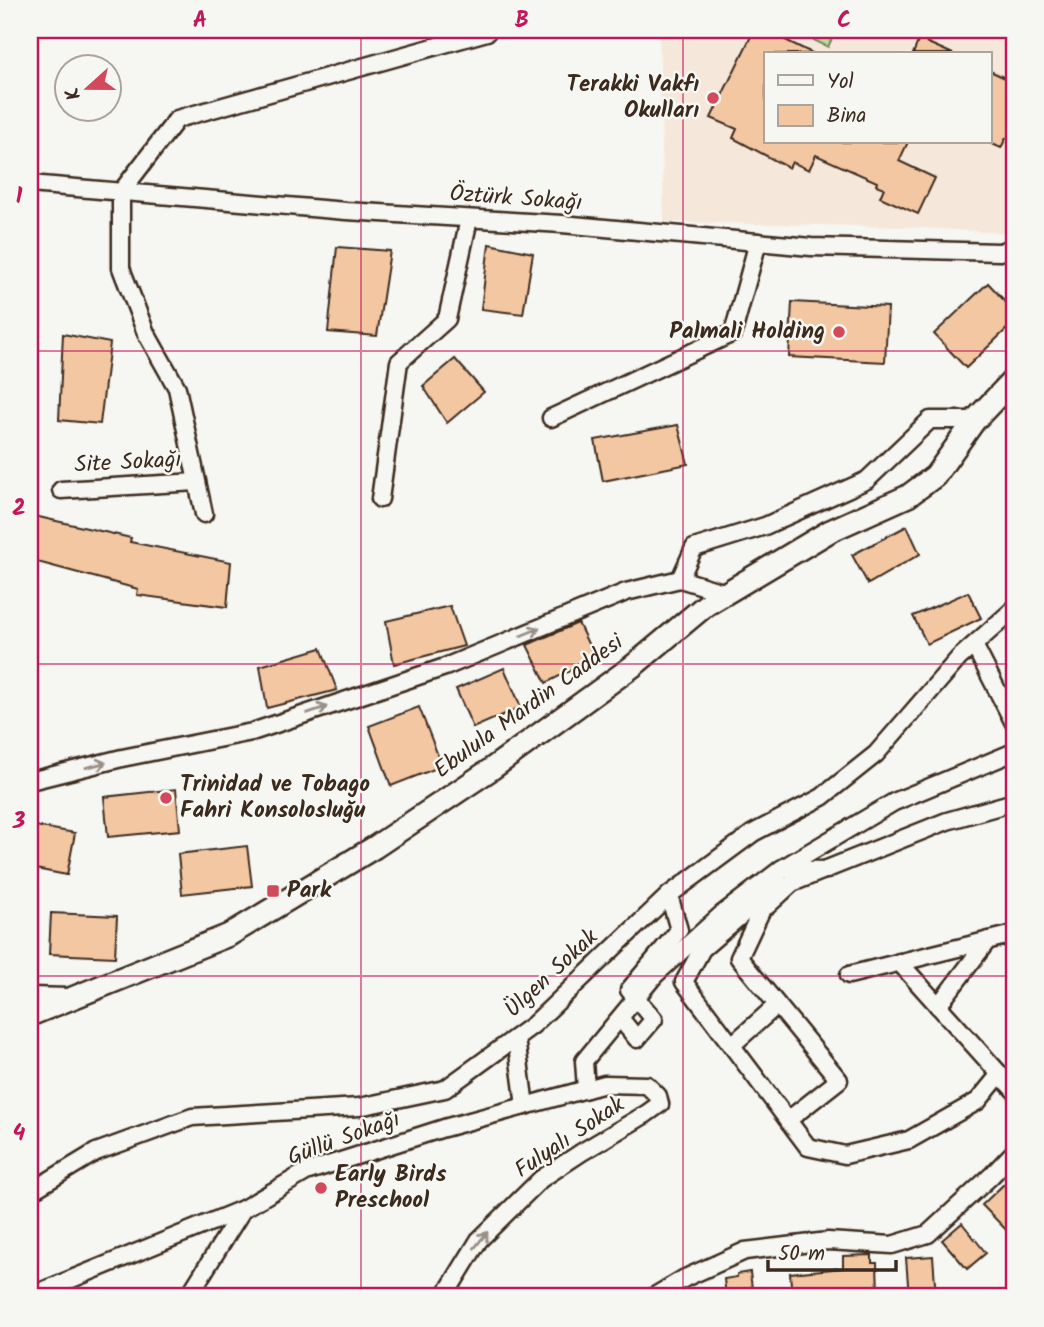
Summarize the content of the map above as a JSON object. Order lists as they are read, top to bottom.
{
  "streets": {
    "street": [
      "Öztürk Sokağı",
      "Site Sokağı",
      "Ebulula Mardin Caddesi",
      "Ülgen Sokak",
      "Fulyalı Sokak",
      "Güllü Sokağı"
    ]
  },
  "crossings": [
    ["Fulyalı Sokak", "Güllü Sokağı"]
  ],
  "places": {
    "other": [
      "Terakki Vakfı Okulları",
      "Palmali Holding",
      "Trinidad ve Tobago Fahri Konsolosluğu",
      "Early Birds Preschool"
    ],
    "transit": ["Park"]
  },
  "legend": ["Yol", "Bina"],
  "scale_bar": "50 m",
  "north": "left",
  "grid": {
    "columns": ["A", "B", "C"],
    "rows": [
      "1",
      "2",
      "3",
      "4"
    ]
  }
}
